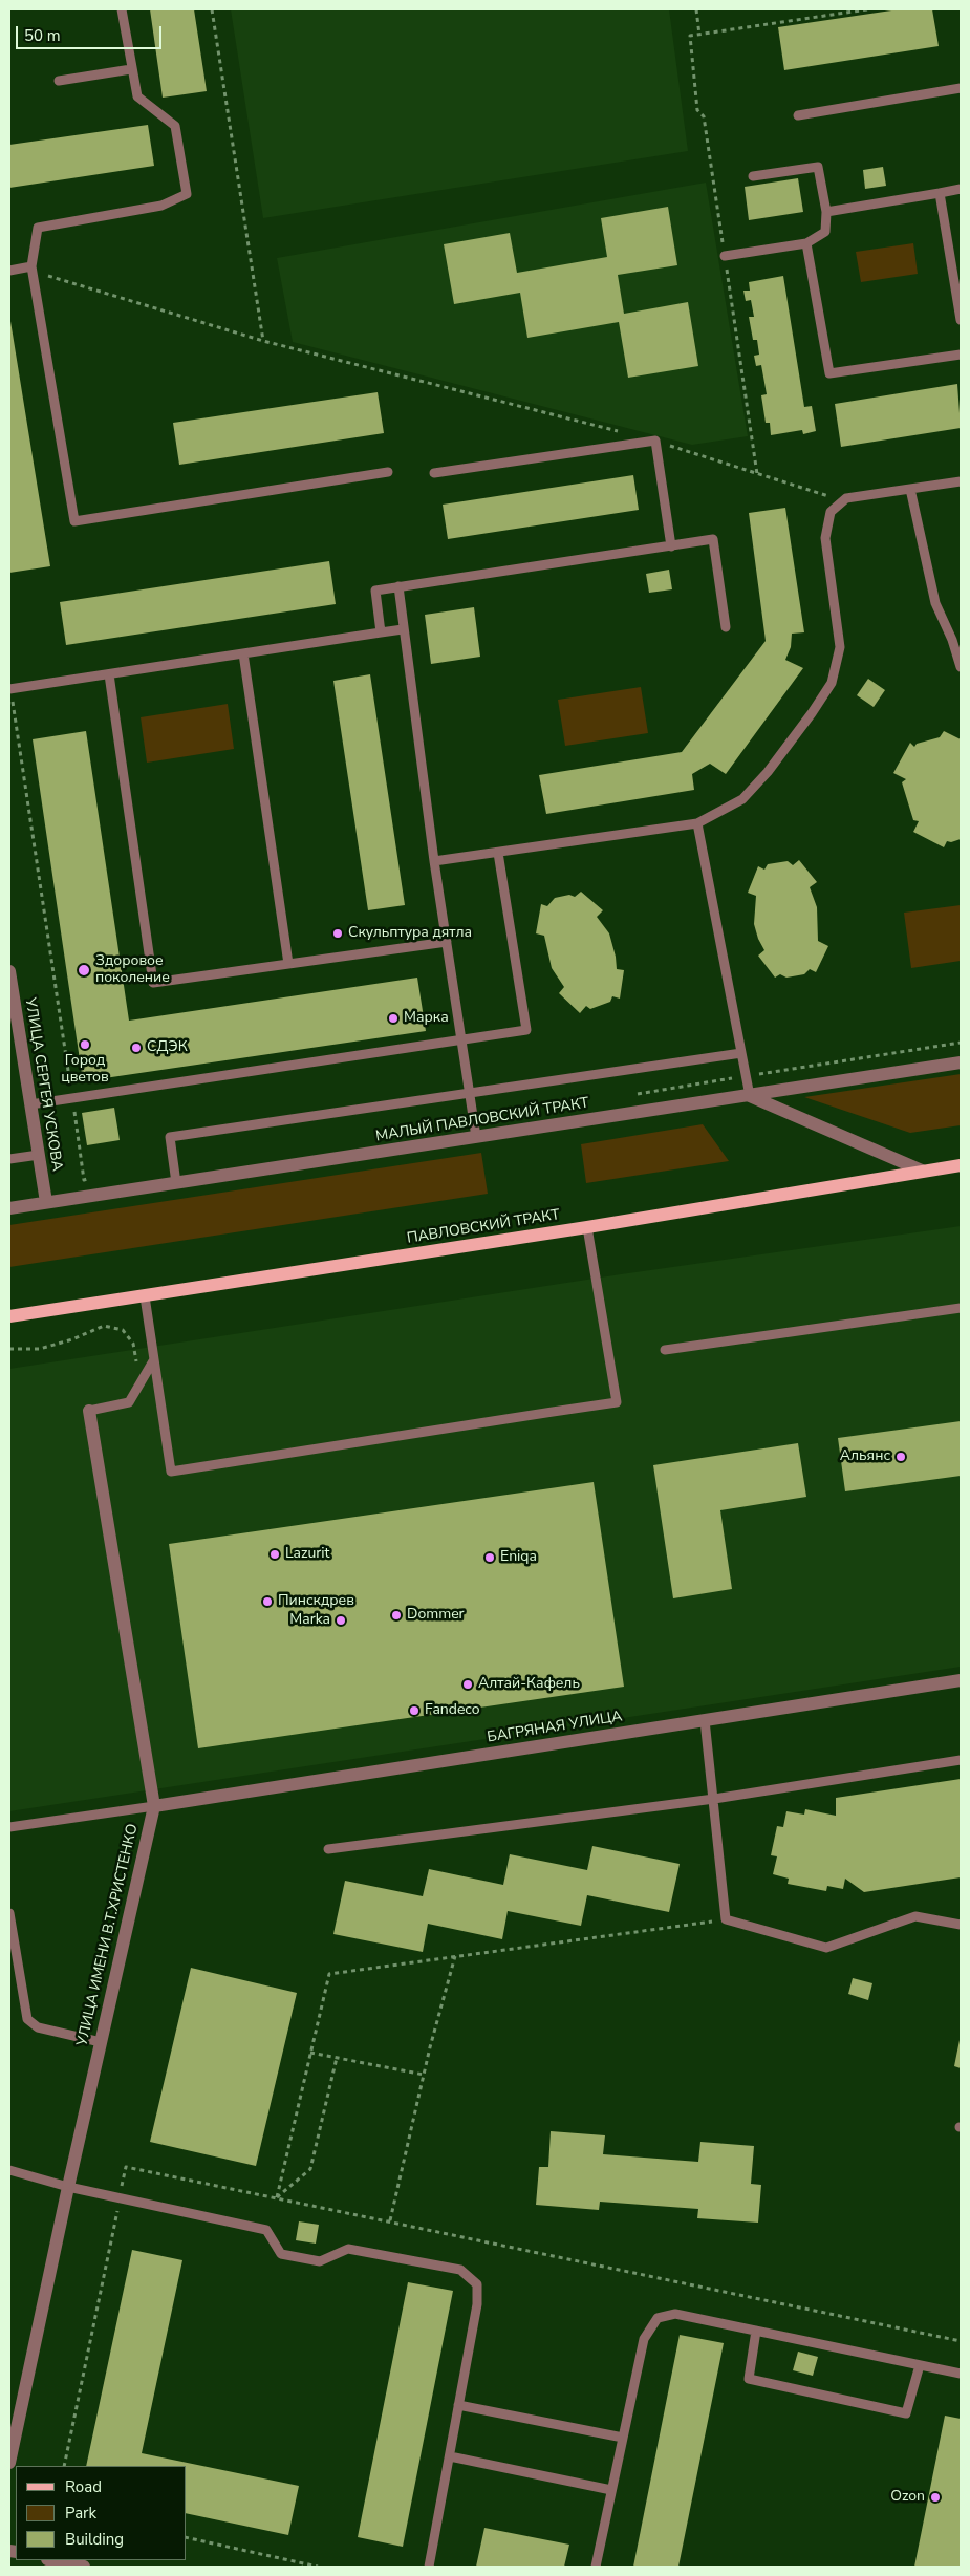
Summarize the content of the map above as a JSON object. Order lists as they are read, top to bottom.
{
  "streets": {
    "main road": ["ПАВЛОВСКИЙ ТРАКТ"],
    "street": [
      "УЛИЦА СЕРГЕЯ УСКОВА",
      "МАЛЫЙ ПАВЛОВСКИЙ ТРАКТ",
      "БАГРЯНАЯ УЛИЦА",
      "УЛИЦА ИМЕНИ В.Т.ХРИСТЕНКО"
    ]
  },
  "crossings": [
    ["УЛИЦА СЕРГЕЯ УСКОВА", "МАЛЫЙ ПАВЛОВСКИЙ ТРАКТ"],
    ["БАГРЯНАЯ УЛИЦА", "УЛИЦА ИМЕНИ В.Т.ХРИСТЕНКО"]
  ],
  "places": [
    "Скульптура дятла",
    "Здоровое поколение",
    "Марка",
    "Город цветов",
    "СДЭК",
    "Альянс",
    "Lazurit",
    "Eniqa",
    "Пинскдрев",
    "Dommer",
    "Marka",
    "Алтай-Кафель",
    "Fandeco",
    "Ozon"
  ],
  "legend": ["Road", "Park", "Building"],
  "scale_bar": "50 m"
}
